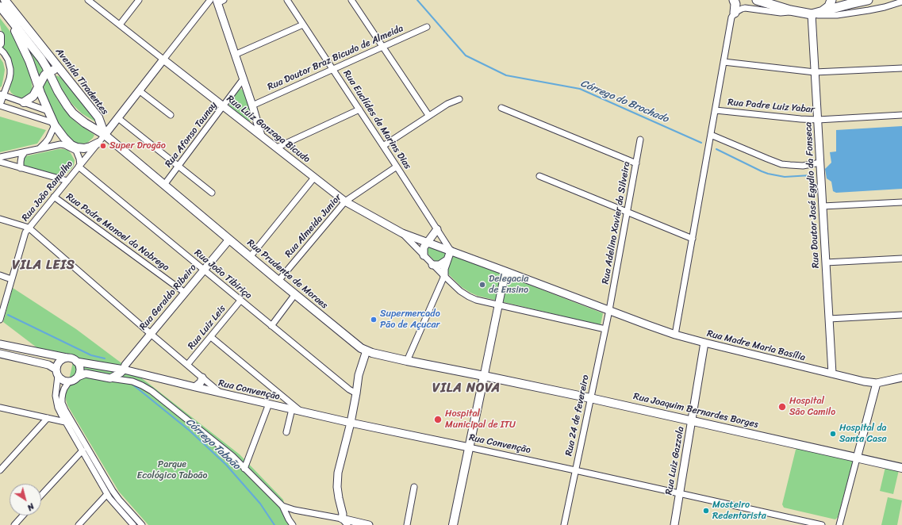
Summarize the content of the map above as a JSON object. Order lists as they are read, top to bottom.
{
  "streets": {
    "main road": ["Avenida Tiradentes", "Rua Prudente de Moraes", "Rua Joaquim Bernardes Borges"],
    "street": [
      "Rua Doutor Braz Bicudo de Almeida",
      "Rua Padre Luiz Yabar",
      "Rua Euclídes de Marins Dias",
      "Rua Luiz Gonzaga Bicudo",
      "Rua Afonso Taunay",
      "Rua João Ramalho",
      "Rua Doutor José Egydio da Fonseca",
      "Rua Adelino Xavier da Silveira",
      "Rua Almeida Junior",
      "Rua Padre Manoel da Nobrega",
      "Rua João Tibiriça",
      "Rua Geraldo Ribeiro",
      "Rua Luiz Leis",
      "Rua Madre Maria Basília",
      "Rua Convenção",
      "Rua 24 de fevereiro",
      "Rua Luiz Gazzola"
    ]
  },
  "crossings": [
    ["Rua Doutor Braz Bicudo de Almeida", "Rua Euclídes de Marins Dias"],
    ["Avenida Tiradentes", "Rua João Ramalho"],
    ["Avenida Tiradentes", "Rua Prudente de Moraes"],
    ["Rua Padre Luiz Yabar", "Rua Doutor José Egydio da Fonseca"],
    ["Rua Euclídes de Marins Dias", "Rua Luiz Gonzaga Bicudo"],
    ["Rua Euclídes de Marins Dias", "Rua Almeida Junior"],
    ["Rua Luiz Gonzaga Bicudo", "Rua Afonso Taunay"],
    ["Rua Luiz Gonzaga Bicudo", "Rua Almeida Junior"],
    ["Rua Luiz Gonzaga Bicudo", "Rua Madre Maria Basília"],
    ["Rua Afonso Taunay", "Rua Prudente de Moraes"],
    ["Rua João Ramalho", "Rua Padre Manoel da Nobrega"],
    ["Rua João Ramalho", "Rua João Tibiriça"],
    ["Rua João Ramalho", "Rua Prudente de Moraes"],
    ["Rua Doutor José Egydio da Fonseca", "Rua Madre Maria Basília"],
    ["Rua Adelino Xavier da Silveira", "Rua Madre Maria Basília"],
    ["Rua Adelino Xavier da Silveira", "Rua 24 de fevereiro"],
    ["Rua Almeida Junior", "Rua Prudente de Moraes"],
    ["Rua Padre Manoel da Nobrega", "Rua Geraldo Ribeiro"],
    ["Rua João Tibiriça", "Rua Geraldo Ribeiro"],
    ["Rua João Tibiriça", "Rua Luiz Leis"],
    ["Rua Prudente de Moraes", "Rua Geraldo Ribeiro"],
    ["Rua Prudente de Moraes", "Rua Joaquim Bernardes Borges"],
    ["Rua Geraldo Ribeiro", "Rua Convenção"],
    ["Rua Madre Maria Basília", "Rua 24 de fevereiro"],
    ["Rua Madre Maria Basília", "Rua Luiz Gazzola"],
    ["Rua Convenção", "Rua 24 de fevereiro"],
    ["Rua Convenção", "Rua Luiz Gazzola"],
    ["Rua Joaquim Bernardes Borges", "Rua 24 de fevereiro"],
    ["Rua Joaquim Bernardes Borges", "Rua Luiz Gazzola"]
  ],
  "districts": ["VILA LEIS", "VILA NOVA"],
  "water": ["Córrego do Brochado", "Córrego Taboão"],
  "parks": ["Parque Ecológico Taboão"],
  "places": [
    "Super Drogão",
    "Delegacia de Ensino",
    "Supermercado Pão de Açucar",
    "Hospital São Camilo",
    "Hospital Municipal de ITU",
    "Hospital da Santa Casa",
    "Mosteiro Redentorista"
  ],
  "north": "bottom right"
}
